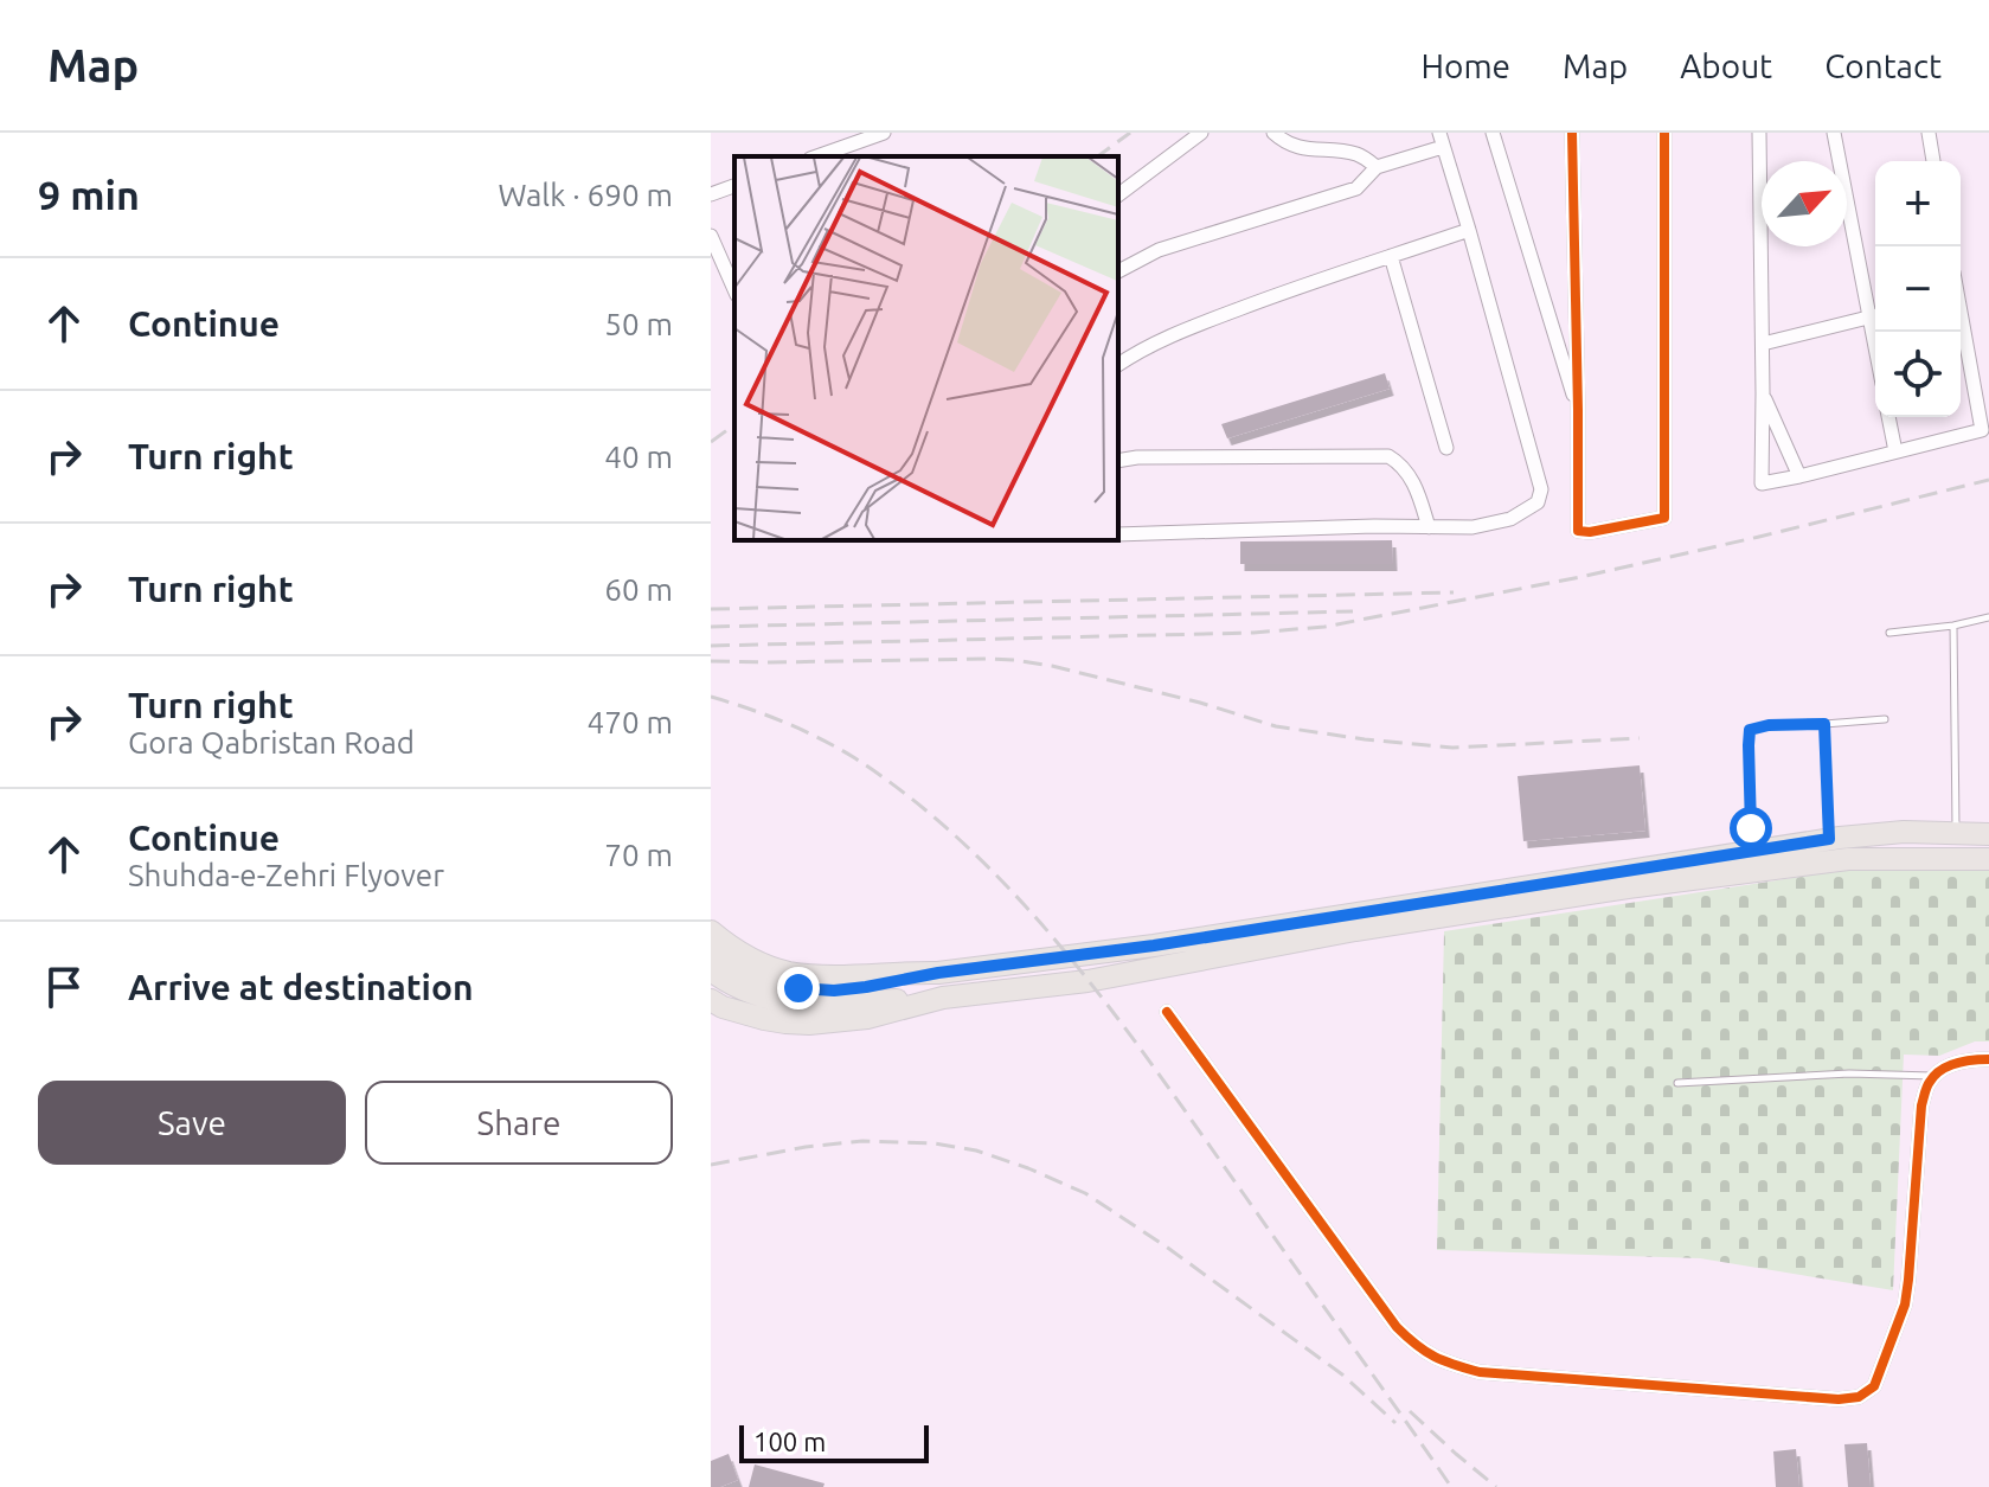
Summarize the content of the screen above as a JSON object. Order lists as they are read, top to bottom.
{
  "scale_bar": "100 m",
  "north": "top right",
  "page": {
    "header": "Map",
    "nav": [
      "Home",
      "Map",
      "About",
      "Contact"
    ],
    "heading": ["9 min", "Walk · 690 m"],
    "map_buttons": ["+", "−"],
    "list": [
      ["Continue", "50 m"],
      ["Turn right", "40 m"],
      ["Turn right", "60 m"],
      ["Turn right", "Gora Qabristan Road", "470 m"],
      ["Continue", "Shuhda-e-Zehri Flyover", "70 m"],
      "Arrive at destination"
    ],
    "buttons": ["Save", "Share"],
    "scale": "100 m"
  }
}
